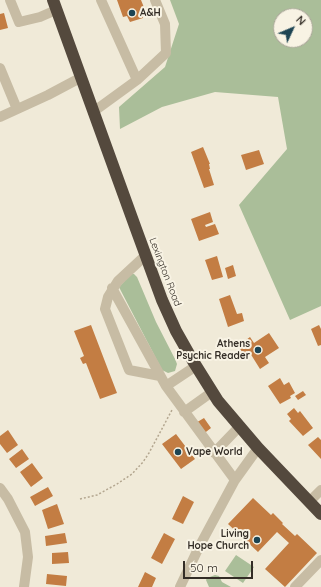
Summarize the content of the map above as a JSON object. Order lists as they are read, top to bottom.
{
  "streets": {
    "highway": ["Lexington Road"]
  },
  "places": [
    "A&H",
    "Athens Psychic Reader",
    "Vape World",
    "Living Hope Church"
  ],
  "scale_bar": "50 m",
  "north": "top right"
}
